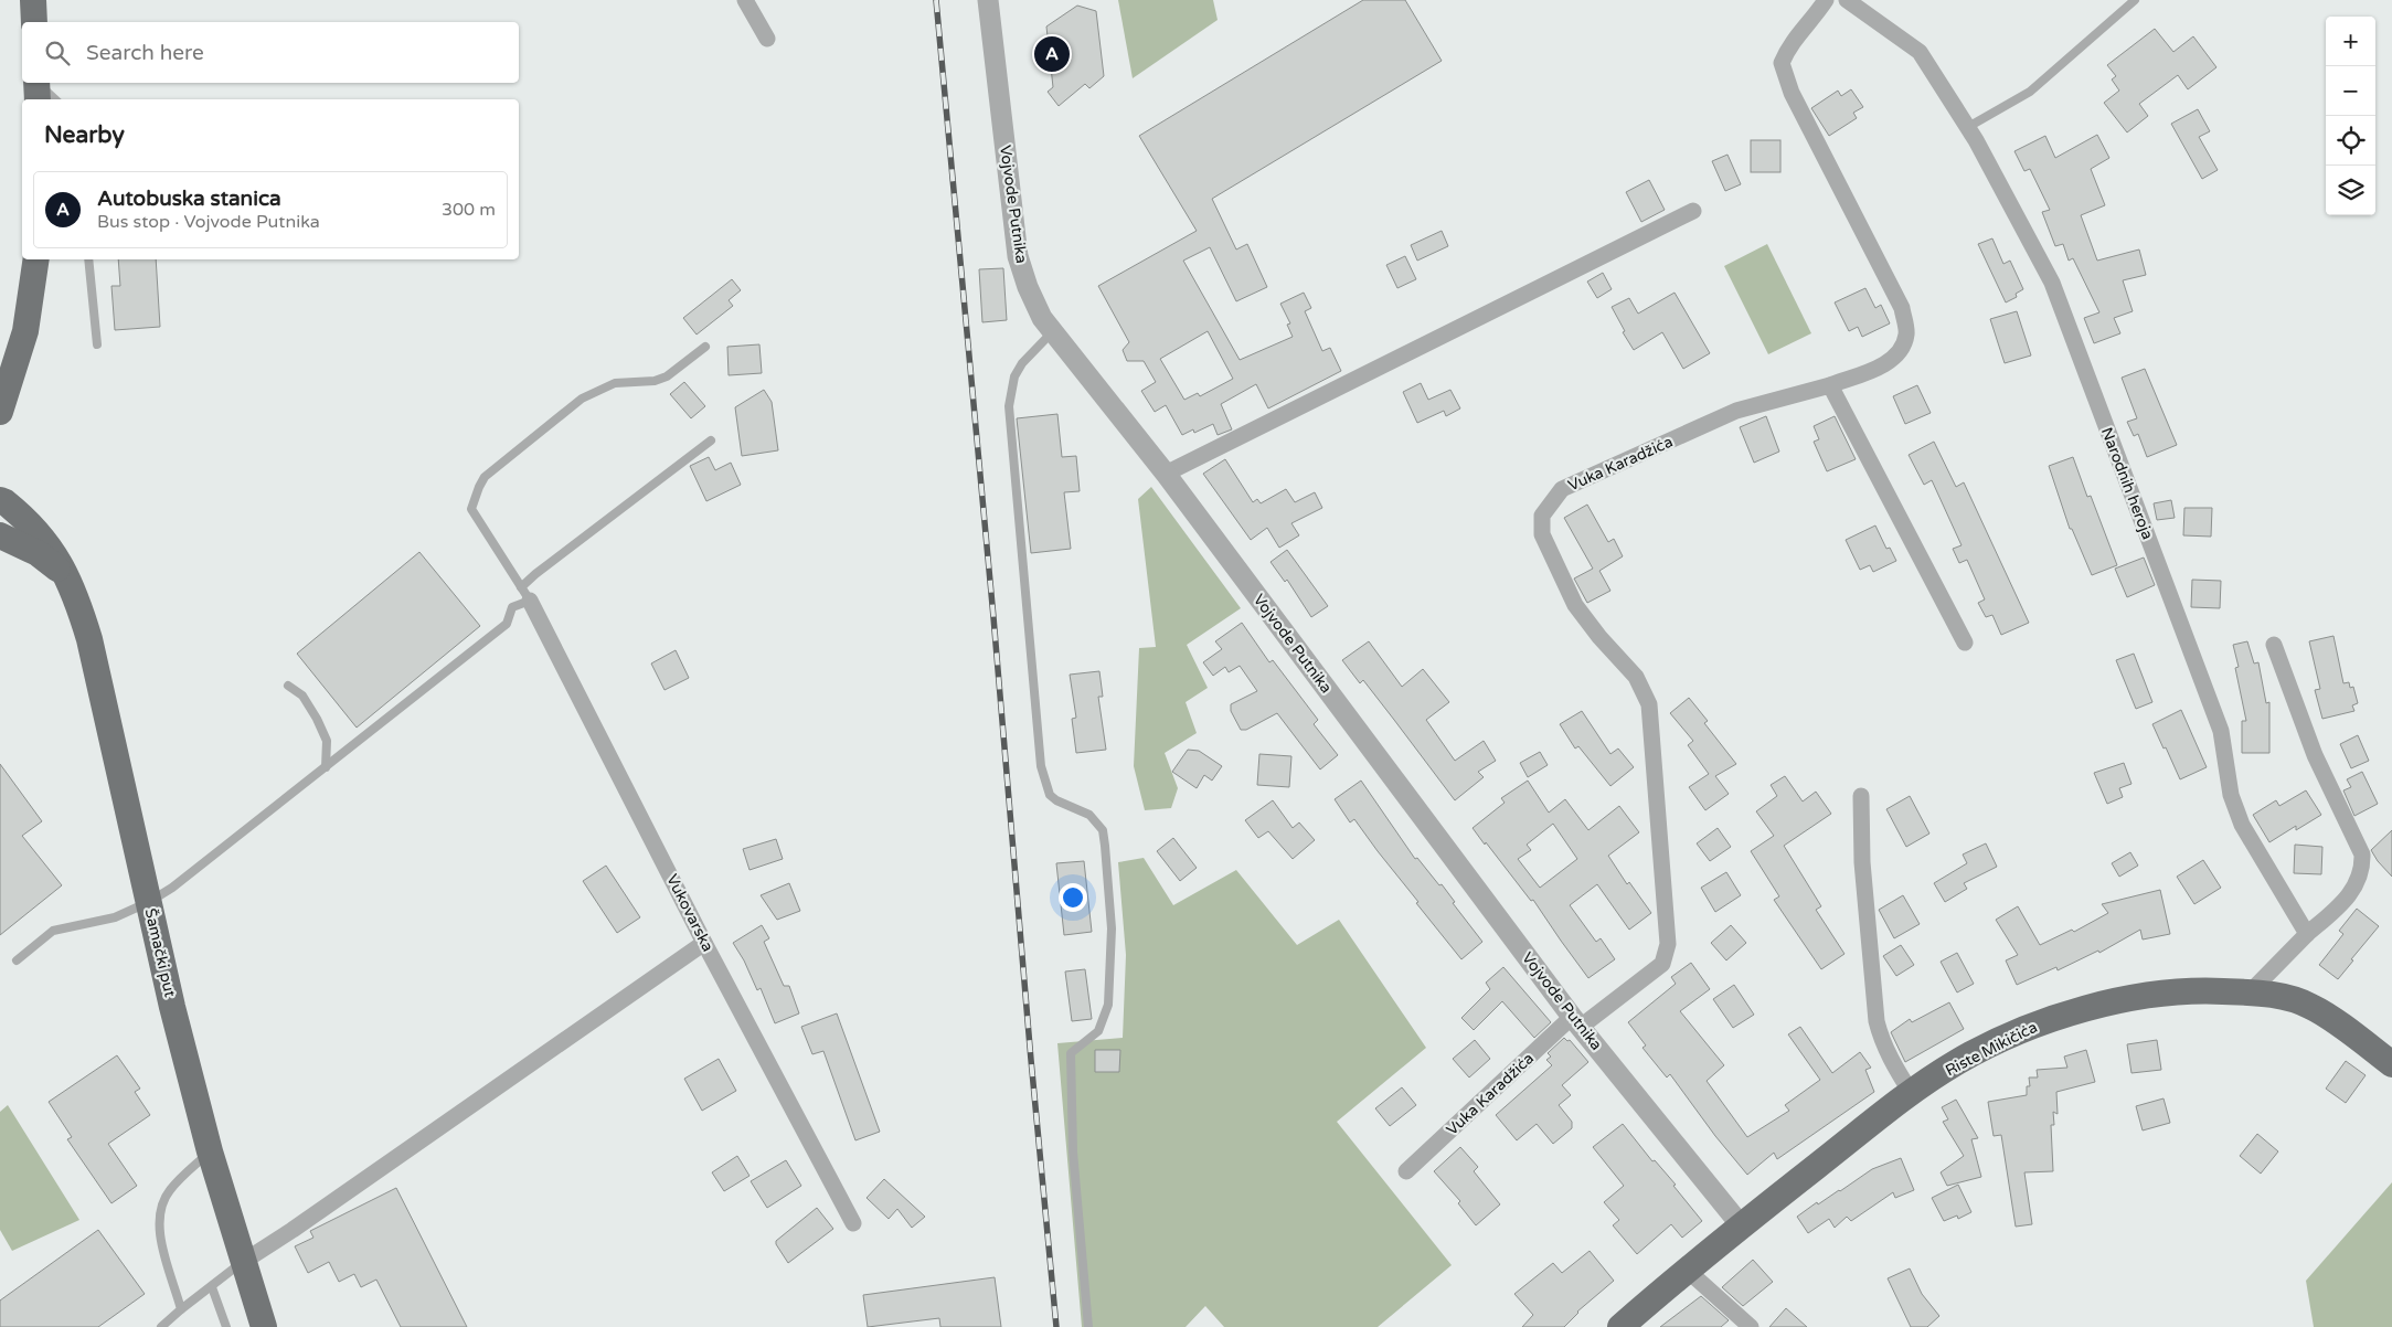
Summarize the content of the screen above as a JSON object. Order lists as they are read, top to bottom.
{
  "streets": {
    "main road": ["Šamački put", "Riste Mikičića"],
    "street": [
      "Vojvode Putnika",
      "Vuka Karadžića",
      "Narodnih heroja",
      "Vukovarska"
    ]
  },
  "crossings": [
    ["Vojvode Putnika", "Vuka Karadžića"],
    ["Vojvode Putnika", "Riste Mikičića"]
  ],
  "page": {
    "map_buttons": ["+", "−"],
    "search": "Search here",
    "pins": "A",
    "heading": "Nearby",
    "list": [
      {
        "mark": "A",
        "name": "Autobuska stanica",
        "note": "Bus stop · Vojvode Putnika",
        "value": "300 m"
      }
    ]
  }
}
